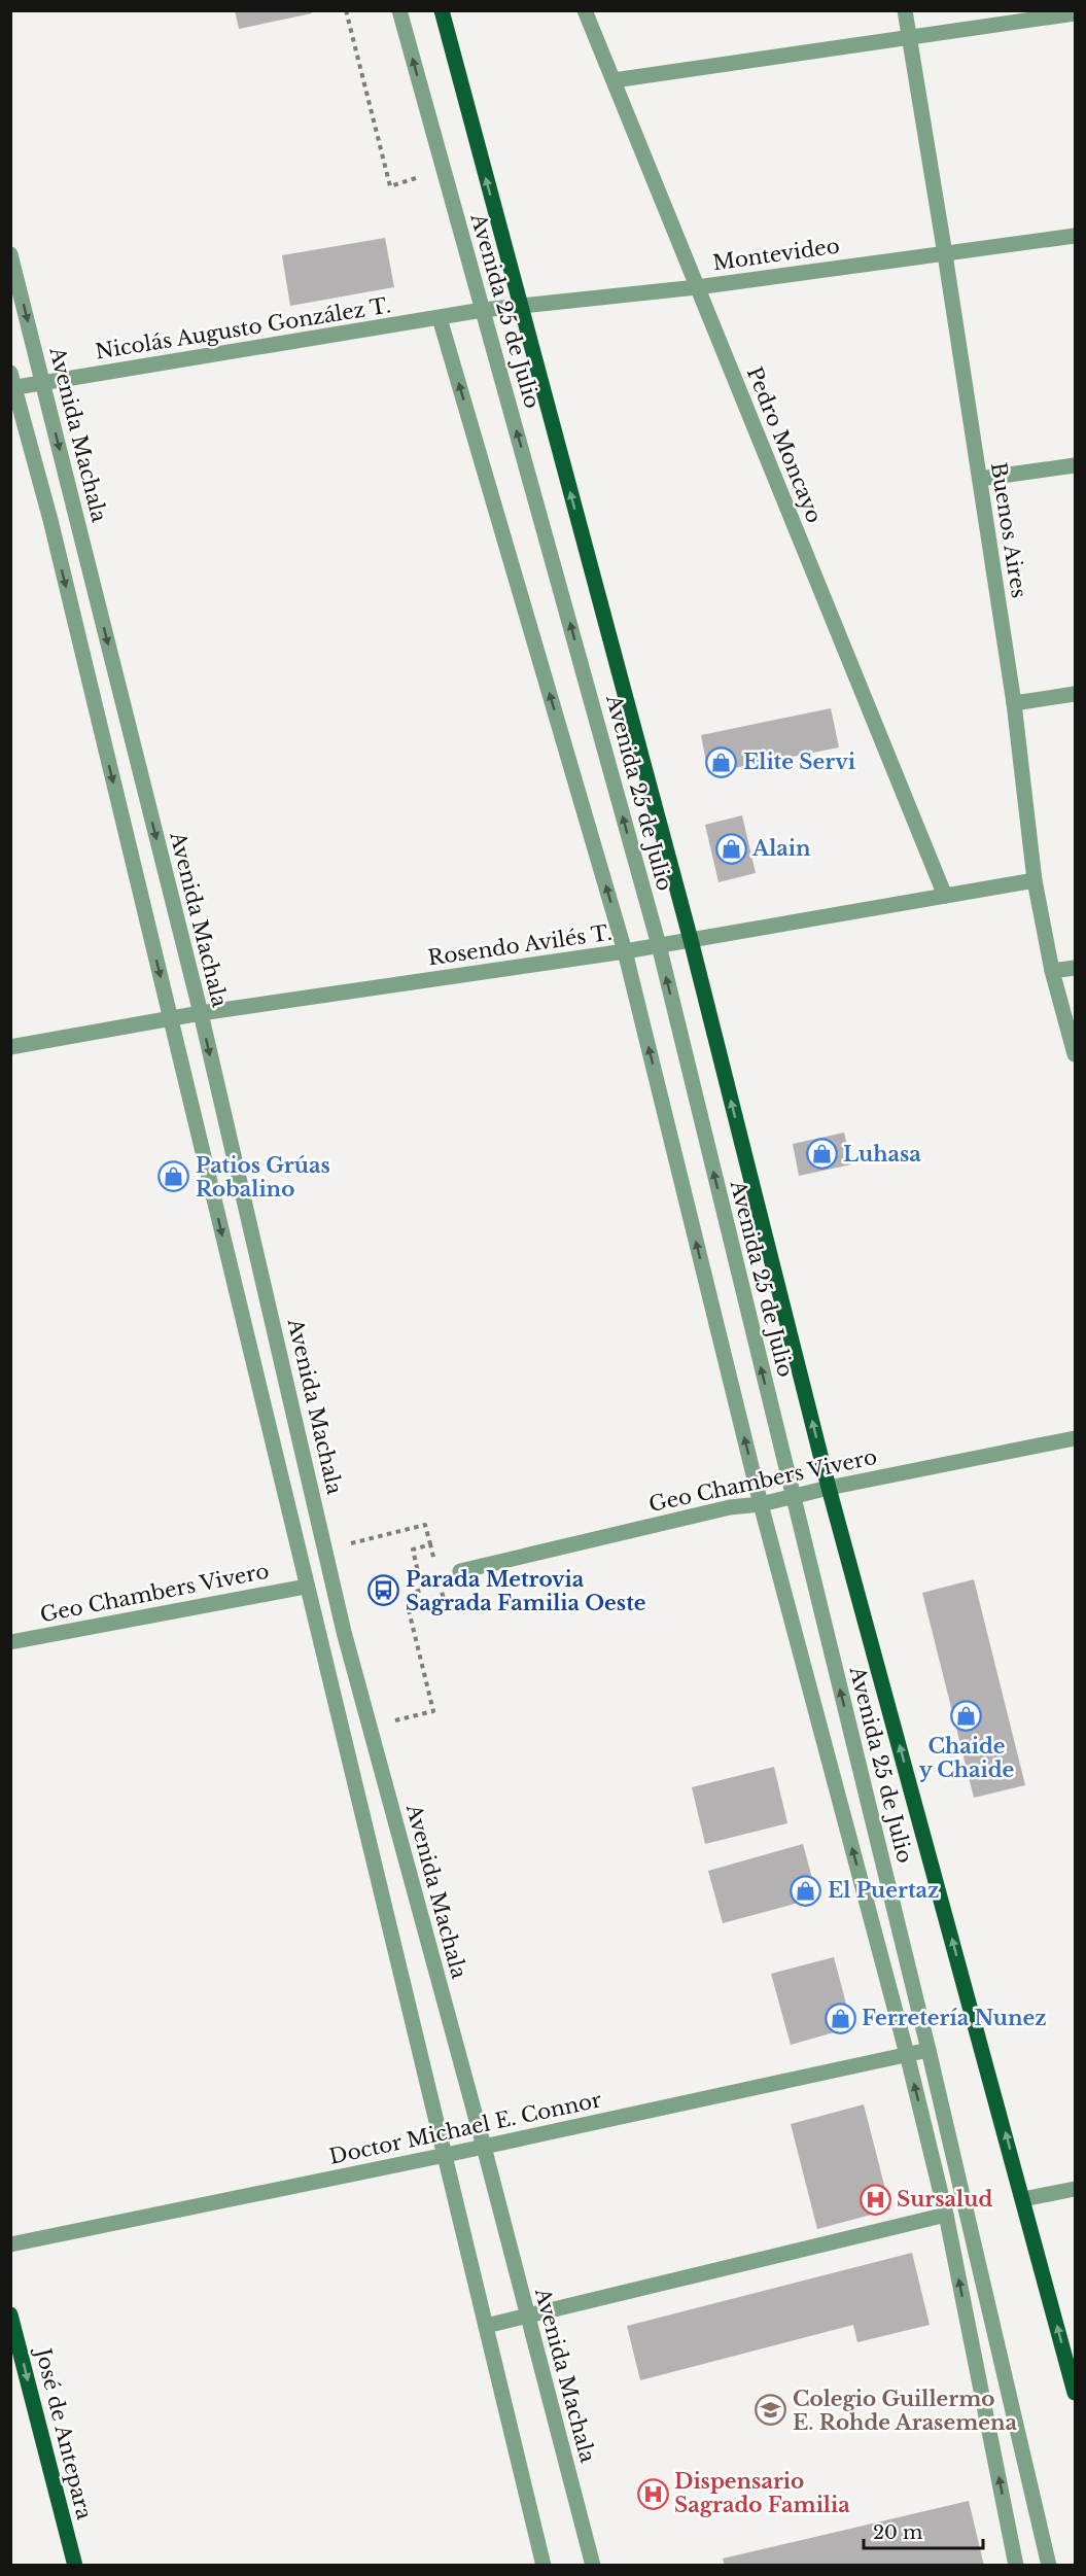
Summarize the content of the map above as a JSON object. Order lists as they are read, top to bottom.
{
  "streets": {
    "main road": ["Avenida 25 de Julio", "José de Antepara"],
    "street": [
      "Montevideo",
      "Nicolás Augusto González T.",
      "Avenida Machala",
      "Pedro Moncayo",
      "Buenos Aires",
      "Rosendo Avilés T.",
      "Geo Chambers Vivero",
      "Doctor Michael E. Connor"
    ]
  },
  "crossings": [
    ["Montevideo", "Avenida 25 de Julio"],
    ["Montevideo", "Nicolás Augusto González T."],
    ["Montevideo", "Pedro Moncayo"],
    ["Montevideo", "Buenos Aires"],
    ["Avenida 25 de Julio", "Nicolás Augusto González T."],
    ["Avenida 25 de Julio", "Rosendo Avilés T."],
    ["Avenida 25 de Julio", "Geo Chambers Vivero"],
    ["Avenida 25 de Julio", "Doctor Michael E. Connor"],
    ["Nicolás Augusto González T.", "Avenida Machala"],
    ["Avenida Machala", "Rosendo Avilés T."],
    ["Avenida Machala", "Doctor Michael E. Connor"],
    ["Pedro Moncayo", "Rosendo Avilés T."],
    ["Buenos Aires", "Rosendo Avilés T."]
  ],
  "one_way": ["José de Antepara"],
  "places": {
    "shop": [
      "Elite Servi",
      "Alain",
      "Luhasa",
      "Patios Grúas Robalino",
      "Chaide y Chaide",
      "El Puertaz",
      "Ferretería Nunez"
    ],
    "bus stop": ["Parada Metrovia Sagrada Familia Oeste"],
    "hospital": ["Sursalud", "Dispensario Sagrado Familia"],
    "school or university": ["Colegio Guillermo E. Rohde Arasemena"]
  },
  "scale_bar": "20 m"
}
